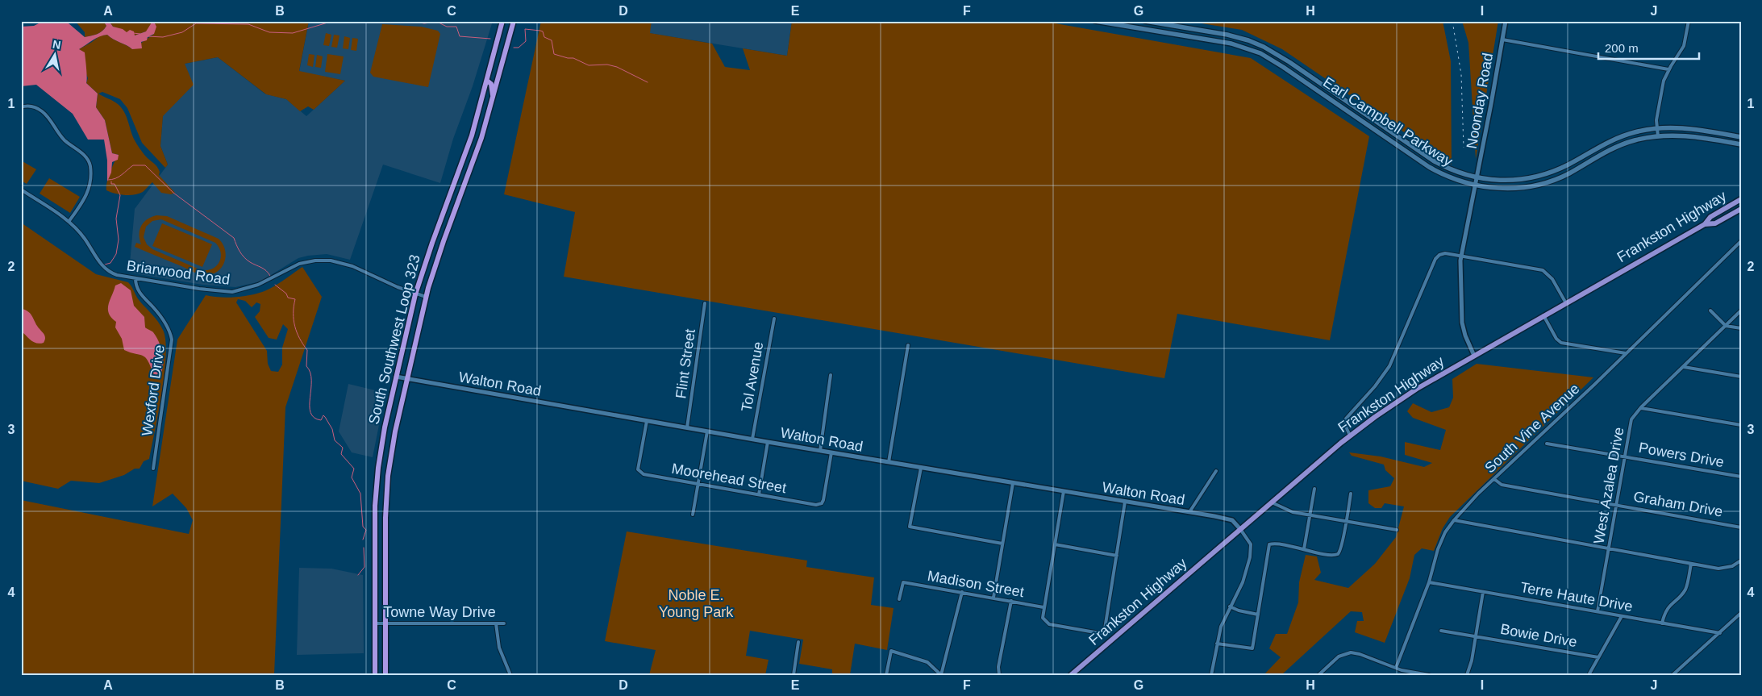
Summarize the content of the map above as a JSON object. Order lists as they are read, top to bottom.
{
  "streets": {
    "highway": ["South Southwest Loop 323"],
    "main road": ["Earl Campbell Parkway", "Frankston Highway"],
    "street": [
      "Noonday Road",
      "Briarwood Road",
      "Flint Street",
      "Tol Avenue",
      "Walton Road",
      "Wexford Drive",
      "South Vine Avenue",
      "Powers Drive",
      "Moorehead Street",
      "West Azalea Drive",
      "Graham Drive",
      "Madison Street",
      "Terre Haute Drive",
      "Towne Way Drive",
      "Bowie Drive"
    ]
  },
  "crossings": [
    ["Noonday Road", "Earl Campbell Parkway"],
    ["Noonday Road", "Frankston Highway"],
    ["Frankston Highway", "Walton Road"],
    ["Briarwood Road", "South Southwest Loop 323"],
    ["Briarwood Road", "Wexford Drive"],
    ["South Southwest Loop 323", "Walton Road"],
    ["South Southwest Loop 323", "Towne Way Drive"],
    ["Flint Street", "Walton Road"],
    ["Tol Avenue", "Walton Road"],
    ["Walton Road", "Moorehead Street"],
    ["South Vine Avenue", "Graham Drive"],
    ["South Vine Avenue", "Terre Haute Drive"],
    ["Powers Drive", "West Azalea Drive"],
    ["West Azalea Drive", "Graham Drive"],
    ["West Azalea Drive", "Terre Haute Drive"]
  ],
  "parks": ["Noble E. Young Park"],
  "scale_bar": "200 m",
  "north": "top",
  "grid": {
    "columns": [
      "A",
      "B",
      "C",
      "D",
      "E",
      "F",
      "G",
      "H",
      "I",
      "J"
    ],
    "rows": [
      "1",
      "2",
      "3",
      "4"
    ]
  }
}
